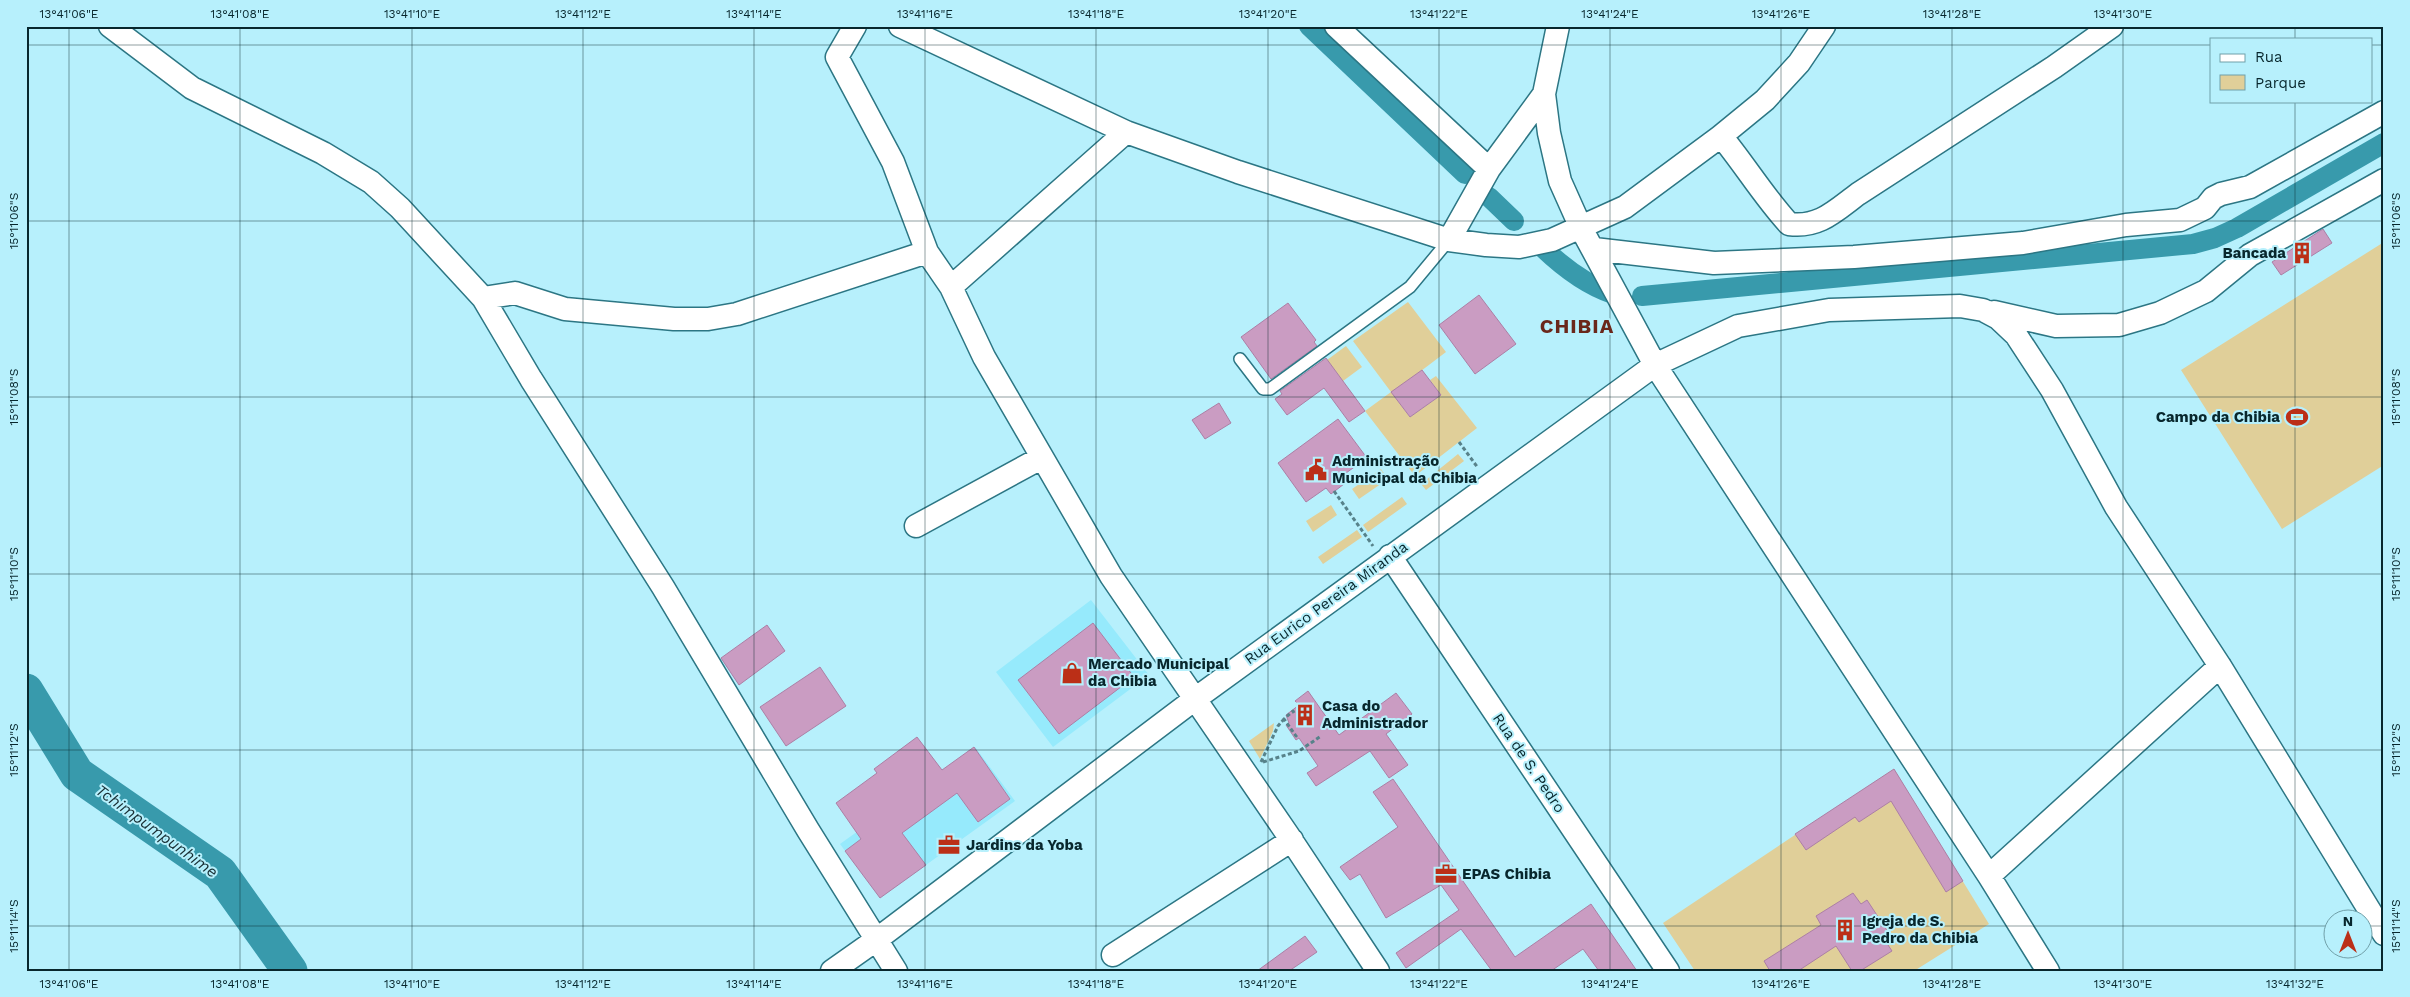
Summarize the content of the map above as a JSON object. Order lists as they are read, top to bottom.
{
  "streets": {
    "street": ["Rua Eurico Pereira Miranda", "Rua de S. Pedro"]
  },
  "crossings": [
    ["Rua Eurico Pereira Miranda", "Rua de S. Pedro"]
  ],
  "districts": ["CHIBIA"],
  "water": ["Tchimpumpunhime"],
  "places": {
    "building": ["Bancada", "Casa do Administrador", "Igreja de S. Pedro da Chibia"],
    "sports": ["Campo da Chibia"],
    "public building": ["Administração Municipal da Chibia"],
    "shop": ["Mercado Municipal da Chibia"],
    "office": ["Jardins da Yoba", "EPAS Chibia"]
  },
  "legend": ["Rua", "Parque"],
  "north": "top",
  "coordinates": [
    "13°41'06\"E",
    "13°41'08\"E",
    "13°41'10\"E",
    "13°41'12\"E",
    "13°41'14\"E",
    "13°41'16\"E",
    "13°41'18\"E",
    "13°41'20\"E",
    "13°41'22\"E",
    "13°41'24\"E",
    "13°41'26\"E",
    "13°41'28\"E",
    "13°41'30\"E",
    "15°11'06\"S",
    "15°11'08\"S",
    "15°11'10\"S",
    "15°11'12\"S",
    "15°11'14\"S",
    "13°41'32\"E"
  ]
}
